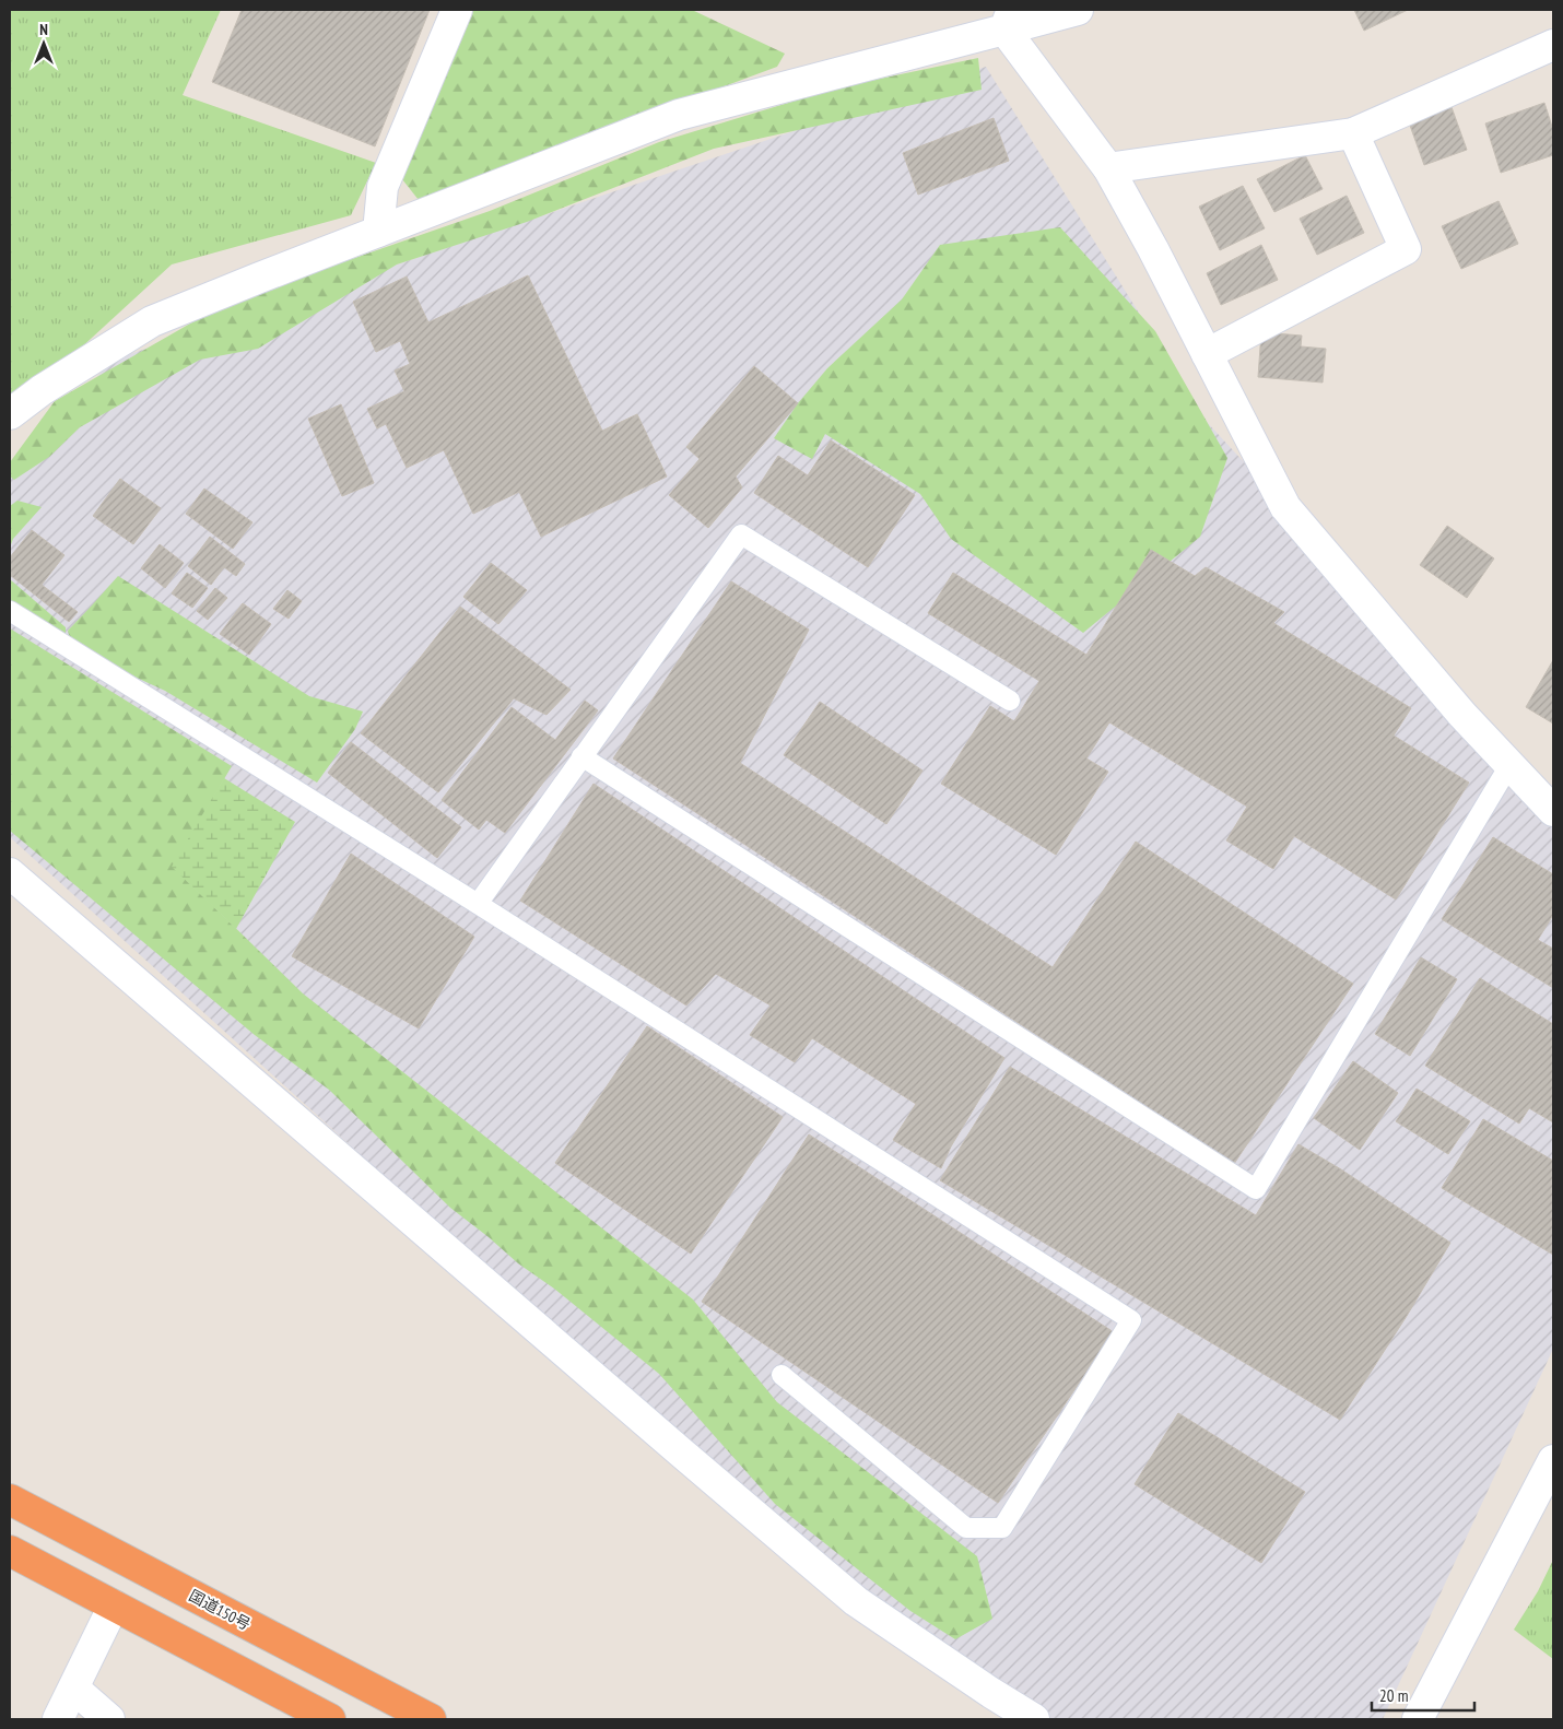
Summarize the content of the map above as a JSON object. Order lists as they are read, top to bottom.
{
  "streets": {
    "highway": ["国道150号"]
  },
  "scale_bar": "20 m",
  "north": "top"
}
